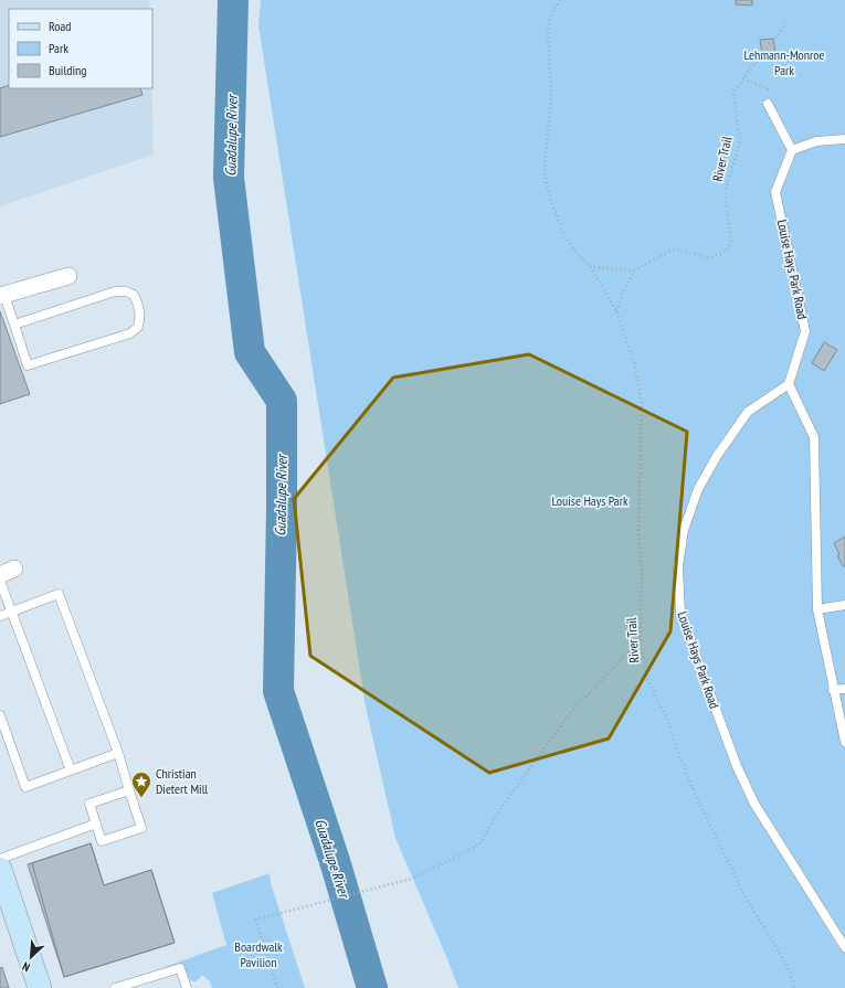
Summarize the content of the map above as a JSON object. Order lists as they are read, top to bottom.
{
  "streets": {
    "lane": ["Louise Hays Park Road"],
    "path": ["River Trail"]
  },
  "water": ["Guadalupe River"],
  "parks": ["Lehmann-Monroe Park", "Louise Hays Park", "Boardwalk Pavilion"],
  "places": {
    "place": ["Christian Dietert Mill"]
  },
  "legend": ["Road", "Park", "Building"],
  "north": "bottom left"
}
